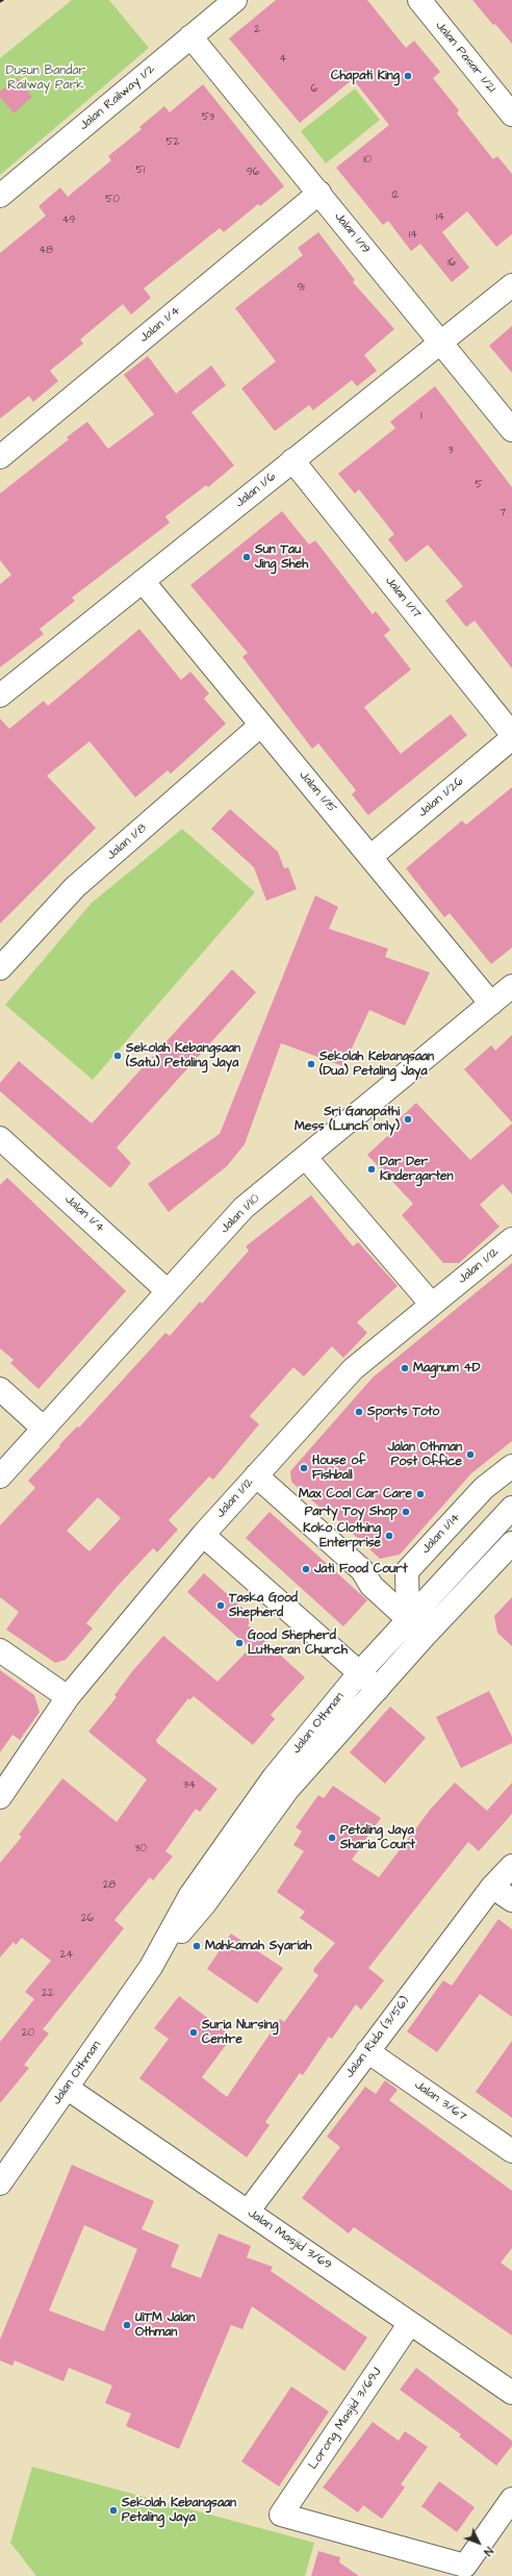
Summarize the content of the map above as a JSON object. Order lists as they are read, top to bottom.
{
  "streets": {
    "street": [
      "Jalan Pasar 1/21",
      "Jalan Railway 1/2",
      "Jalan 1/19",
      "Jalan 1/4",
      "Jalan 1/6",
      "Jalan 1/17",
      "Jalan 1/15",
      "Jalan 1/26",
      "Jalan 1/8",
      "Jalan 1/10",
      "Jalan 1/12",
      "Jalan 1/14",
      "Jalan Othman",
      "Jalan Rida (3/56)",
      "Jalan 3/67",
      "Jalan Masjid 3/69",
      "Lorong Masjid 3/69J"
    ]
  },
  "crossings": [
    ["Jalan Railway 1/2", "Jalan 1/19"],
    ["Jalan 1/19", "Jalan 1/4"],
    ["Jalan 1/19", "Jalan 1/6"],
    ["Jalan 1/4", "Jalan 1/10"],
    ["Jalan 1/6", "Jalan 1/17"],
    ["Jalan 1/6", "Jalan 1/15"],
    ["Jalan 1/15", "Jalan 1/26"],
    ["Jalan 1/15", "Jalan 1/8"],
    ["Jalan 1/15", "Jalan 1/10"],
    ["Jalan 1/14", "Jalan Othman"],
    ["Jalan Othman", "Jalan Masjid 3/69"],
    ["Jalan Rida (3/56)", "Jalan 3/67"],
    ["Jalan Rida (3/56)", "Jalan Masjid 3/69"],
    ["Jalan Masjid 3/69", "Lorong Masjid 3/69J"]
  ],
  "parks": ["Dusun Bandar Railway Park"],
  "places": [
    "Chapati King",
    "Sun Tau Jing Sheh",
    "Sekolah Kebangsaan (Satu) Petaling Jaya",
    "Sekolah Kebangsaan (Dua) Petaling Jaya",
    "Sri Ganapathi Mess (Lunch only)",
    "Dar Der Kindergarten",
    "Magnum 4D",
    "Sports Toto",
    "Jalan Othman Post Office",
    "House of Fishball",
    "Max Cool Car Care",
    "Party Toy Shop",
    "Koko Clothing Enterprise",
    "Jati Food Court",
    "Taska Good Shepherd",
    "Good Shepherd Lutheran Church",
    "Petaling Jaya Sharia Court",
    "Mahkamah Syariah",
    "Suria Nursing Centre",
    "UiTM Jalan Othman",
    "Sekolah Kebangsaan Petaling Jaya"
  ],
  "house_numbers": [
    "2",
    "4",
    "6",
    "53",
    "52",
    "10",
    "51",
    "96",
    "12",
    "50",
    "14",
    "49",
    "14",
    "48",
    "16",
    "91",
    "1",
    "3",
    "5",
    "7",
    "34",
    "30",
    "28",
    "26",
    "24",
    "22",
    "20"
  ],
  "north": "bottom right"
}
